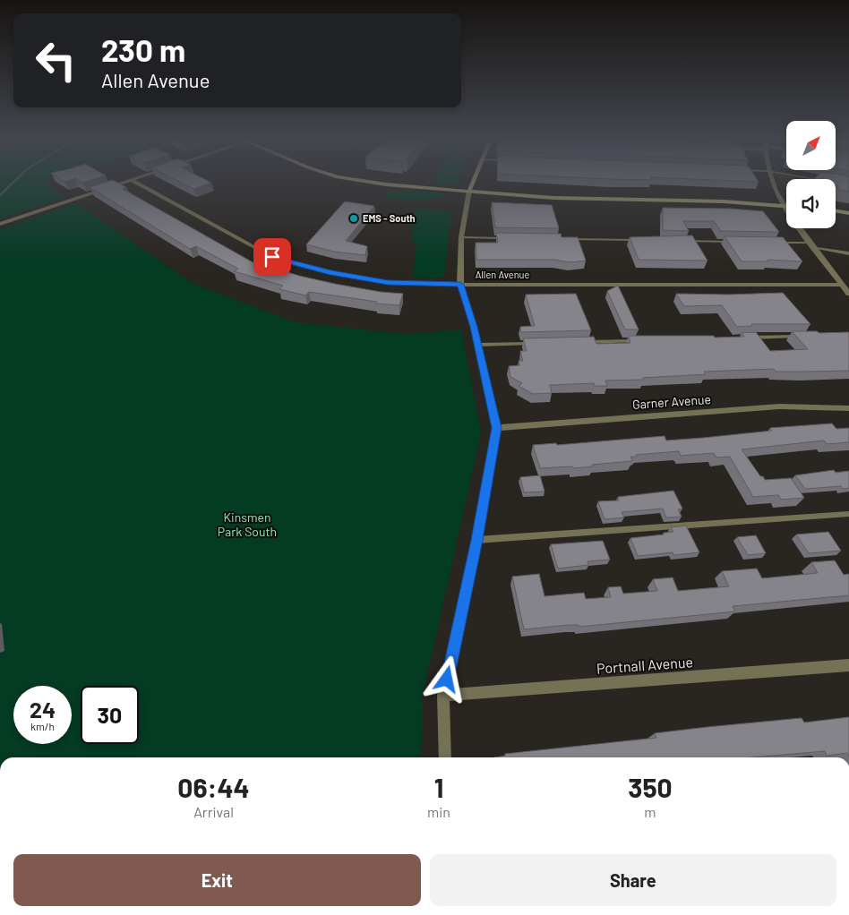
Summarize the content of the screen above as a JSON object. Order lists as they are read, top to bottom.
{
  "streets": {
    "street": ["Allen Avenue", "Garner Avenue", "Portnall Avenue"]
  },
  "parks": ["Kinsmen Park South"],
  "places": ["EMS - South"],
  "north": "top right",
  "page": {
    "turn": ["230 m", "Allen Avenue"],
    "speed": "24 km/h",
    "limit": "30",
    "eta": [
      "06:44",
      "Arrival",
      "1",
      "min",
      "350",
      "m"
    ],
    "buttons": ["Exit", "Share"]
  }
}
